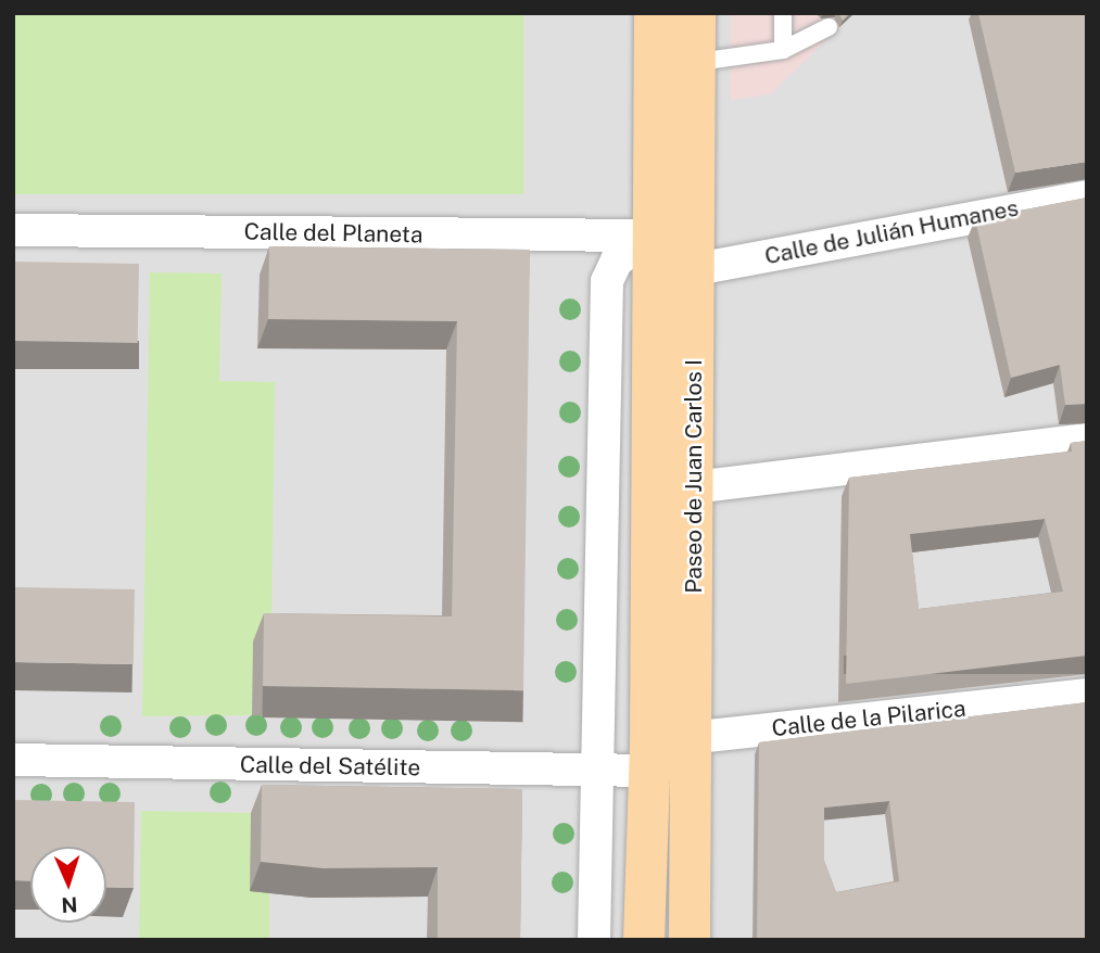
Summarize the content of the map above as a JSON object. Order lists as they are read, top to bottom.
{
  "streets": {
    "main road": ["Paseo de Juan Carlos I"],
    "street": [
      "Calle de Julián Humanes",
      "Calle del Planeta",
      "Calle de la Pilarica",
      "Calle del Satélite"
    ]
  },
  "crossings": [
    ["Calle de Julián Humanes", "Paseo de Juan Carlos I"],
    ["Calle del Planeta", "Paseo de Juan Carlos I"],
    ["Paseo de Juan Carlos I", "Calle de la Pilarica"],
    ["Paseo de Juan Carlos I", "Calle del Satélite"],
    ["Calle de la Pilarica", "Calle del Satélite"]
  ],
  "north": "bottom"
}
